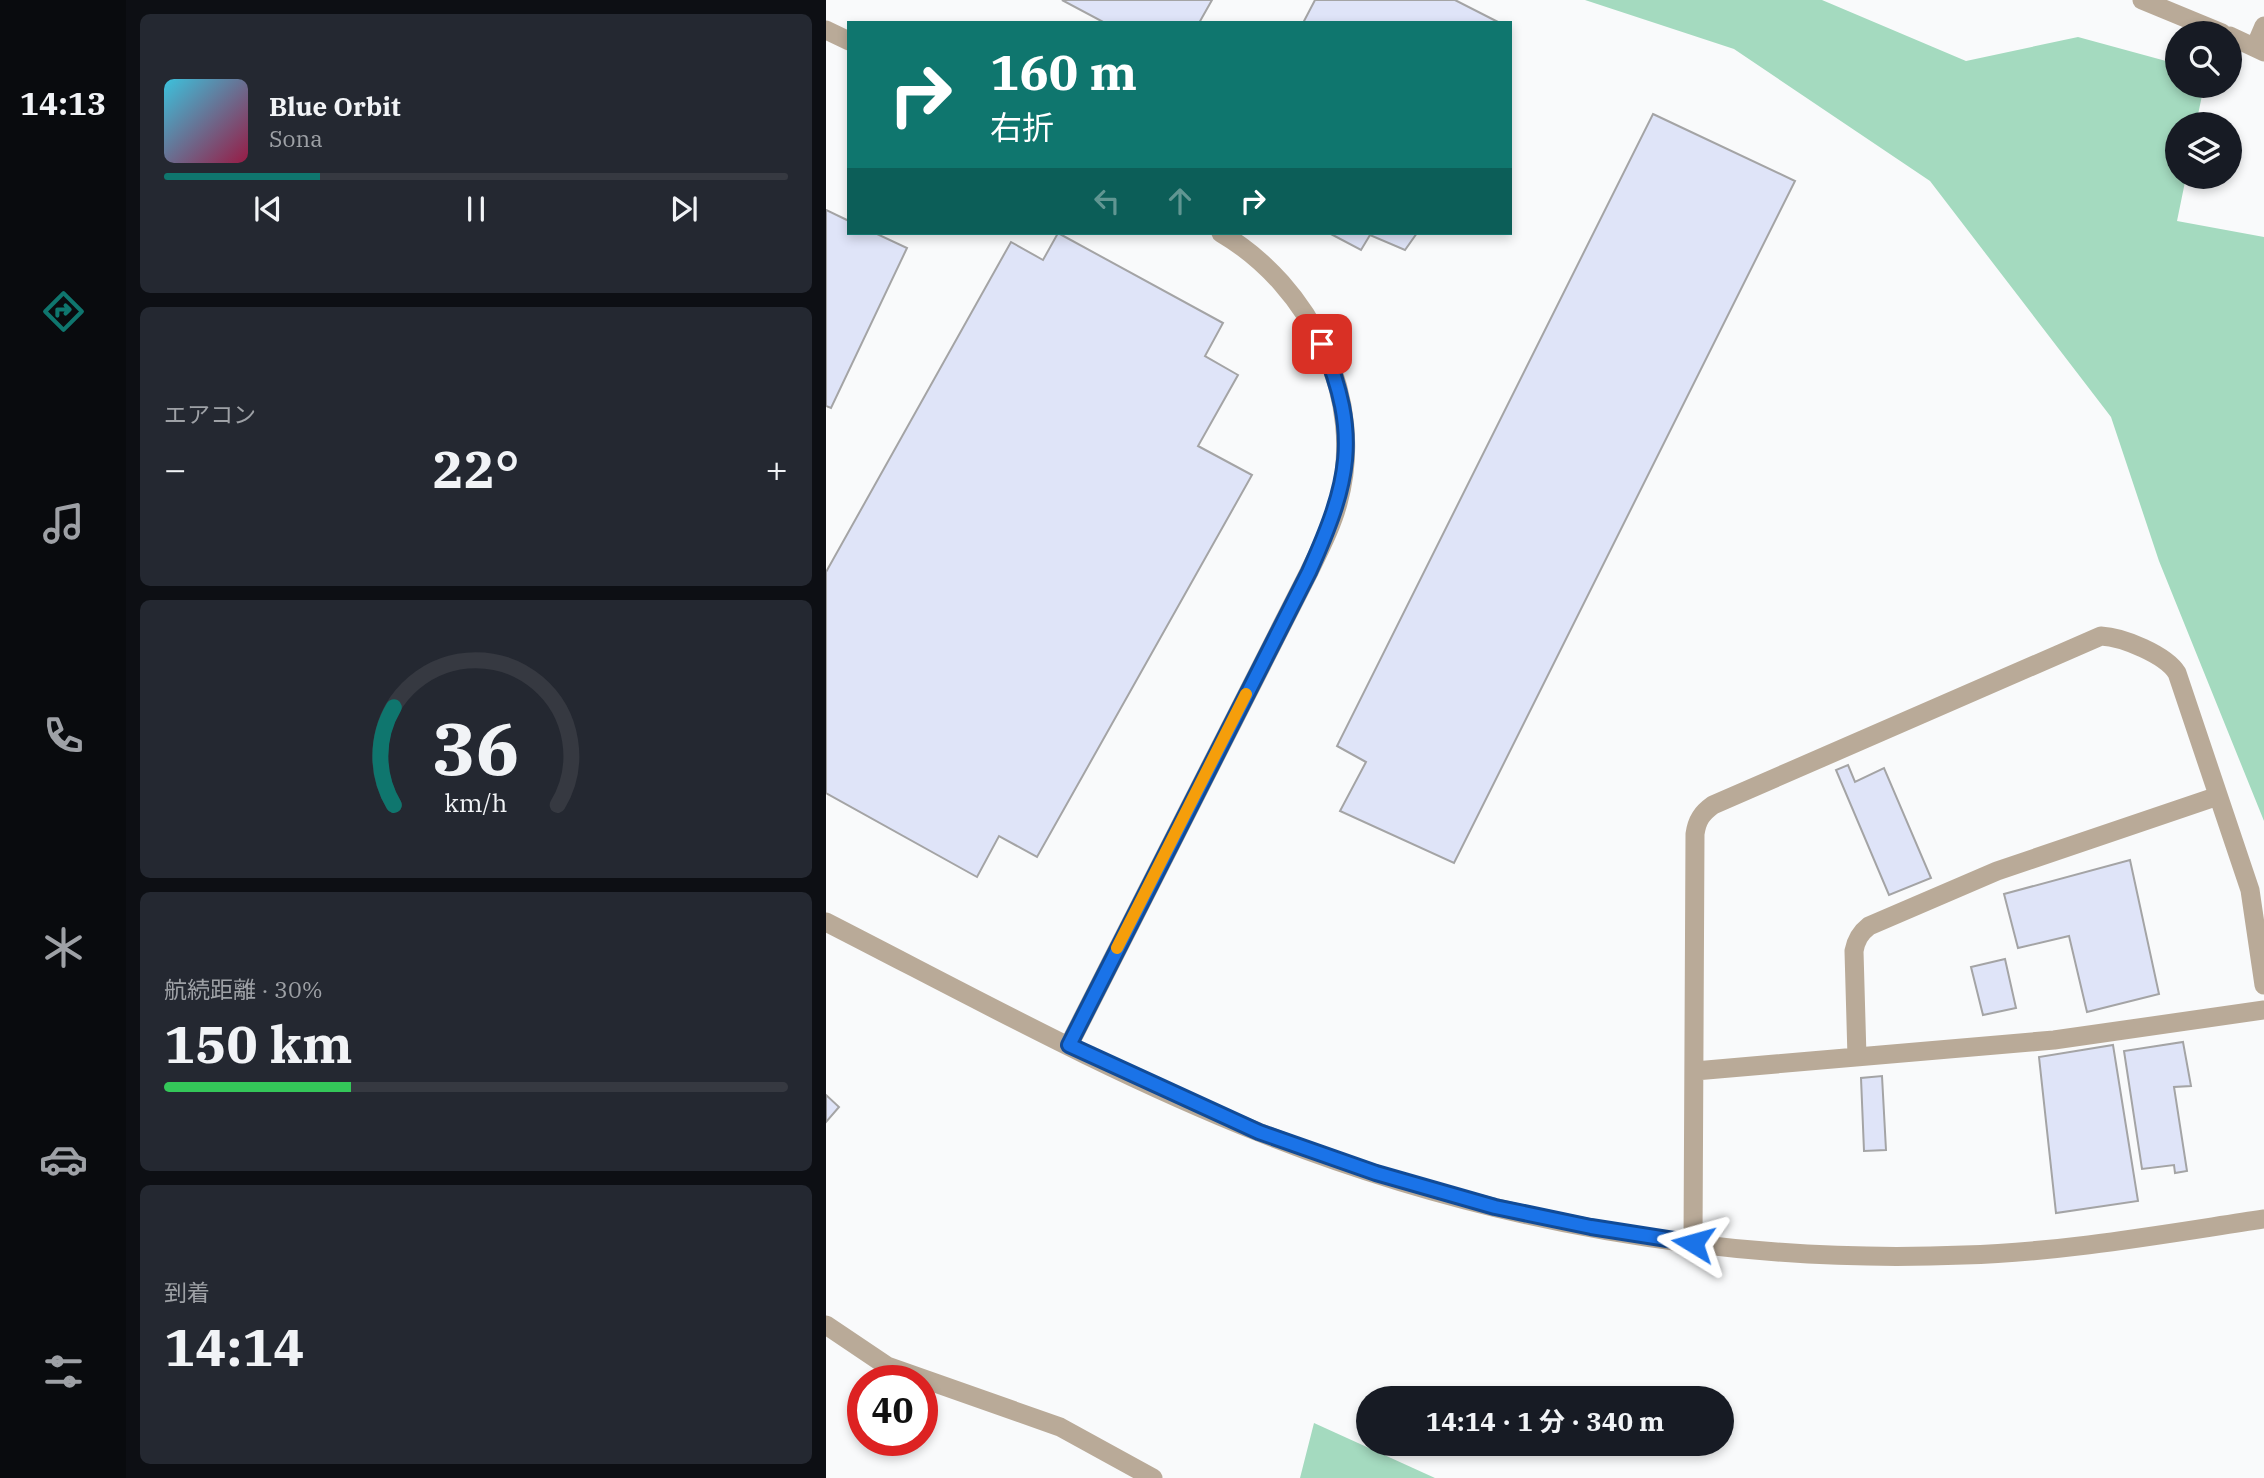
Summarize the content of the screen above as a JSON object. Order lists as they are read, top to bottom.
{
  "page": {
    "tabs": "14:13",
    "turn": ["160 m", "右折"],
    "song": ["Blue Orbit", "Sona"],
    "tile": [
      "エアコン",
      ["航続距離 · 30%", "150 km"],
      ["到着", "14:14"]
    ],
    "heat": ["−", "22°", "+"],
    "limit": "40",
    "trip": "14:14 · 1 分 · 340 m",
    "gauge": ["36", "km/h"]
  }
}
